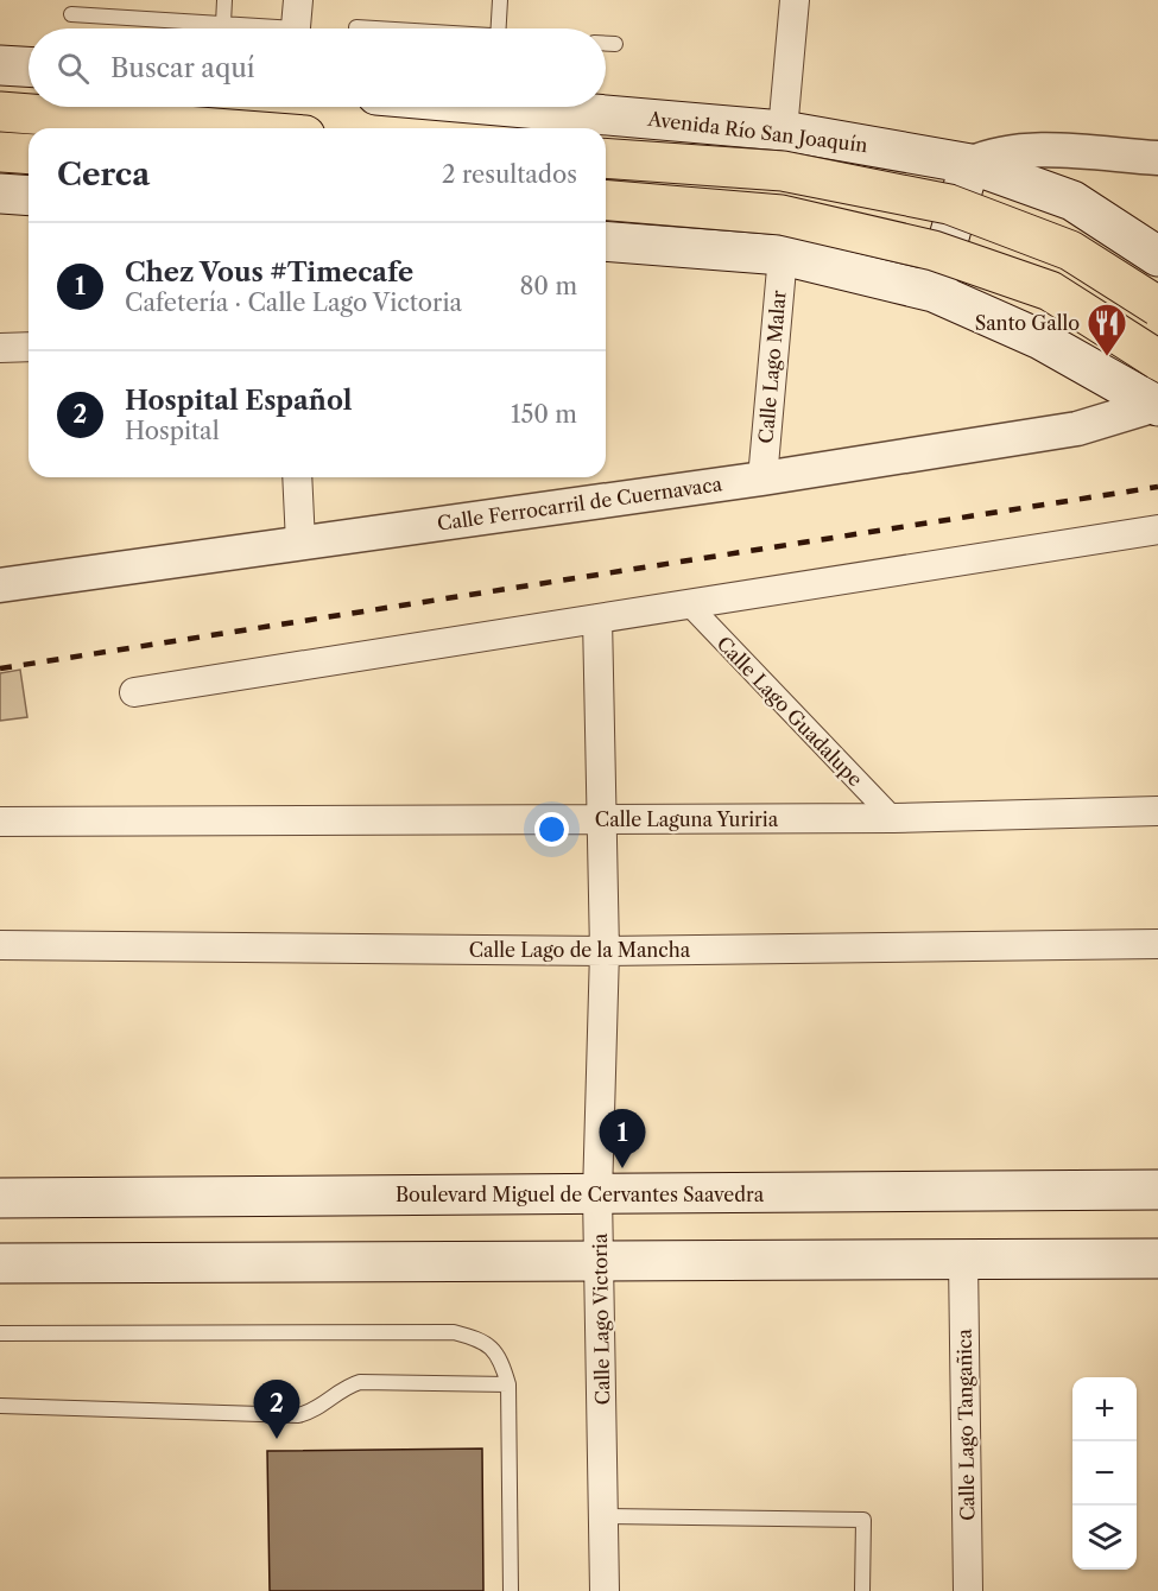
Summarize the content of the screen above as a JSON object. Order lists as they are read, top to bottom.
{
  "streets": {
    "highway": ["Avenida Río San Joaquín"],
    "main road": ["Boulevard Miguel de Cervantes Saavedra"],
    "street": [
      "Calle Lago Malar",
      "Calle Ferrocarril de Cuernavaca",
      "Calle Lago Guadalupe",
      "Calle Laguna Yuriria",
      "Calle Lago de la Mancha",
      "Calle Lago Victoria",
      "Calle Lago Tangañica"
    ]
  },
  "crossings": [
    ["Calle Lago Malar", "Calle Ferrocarril de Cuernavaca"],
    ["Calle Lago Guadalupe", "Calle Laguna Yuriria"],
    ["Calle Laguna Yuriria", "Calle Lago Victoria"],
    ["Calle Lago de la Mancha", "Calle Lago Victoria"],
    ["Boulevard Miguel de Cervantes Saavedra", "Calle Lago Victoria"]
  ],
  "places": {
    "restaurant": ["Santo Gallo"]
  },
  "page": {
    "search": "Buscar aquí",
    "heading": ["Cerca", "2 resultados"],
    "list": [
      {
        "mark": "1",
        "name": "Chez Vous #Timecafe",
        "note": "Cafetería · Calle Lago Victoria",
        "value": "80 m"
      },
      {
        "mark": "2",
        "name": "Hospital Español",
        "note": "Hospital",
        "value": "150 m"
      }
    ],
    "pins": ["1", "2"],
    "map_buttons": ["+", "−"]
  }
}
